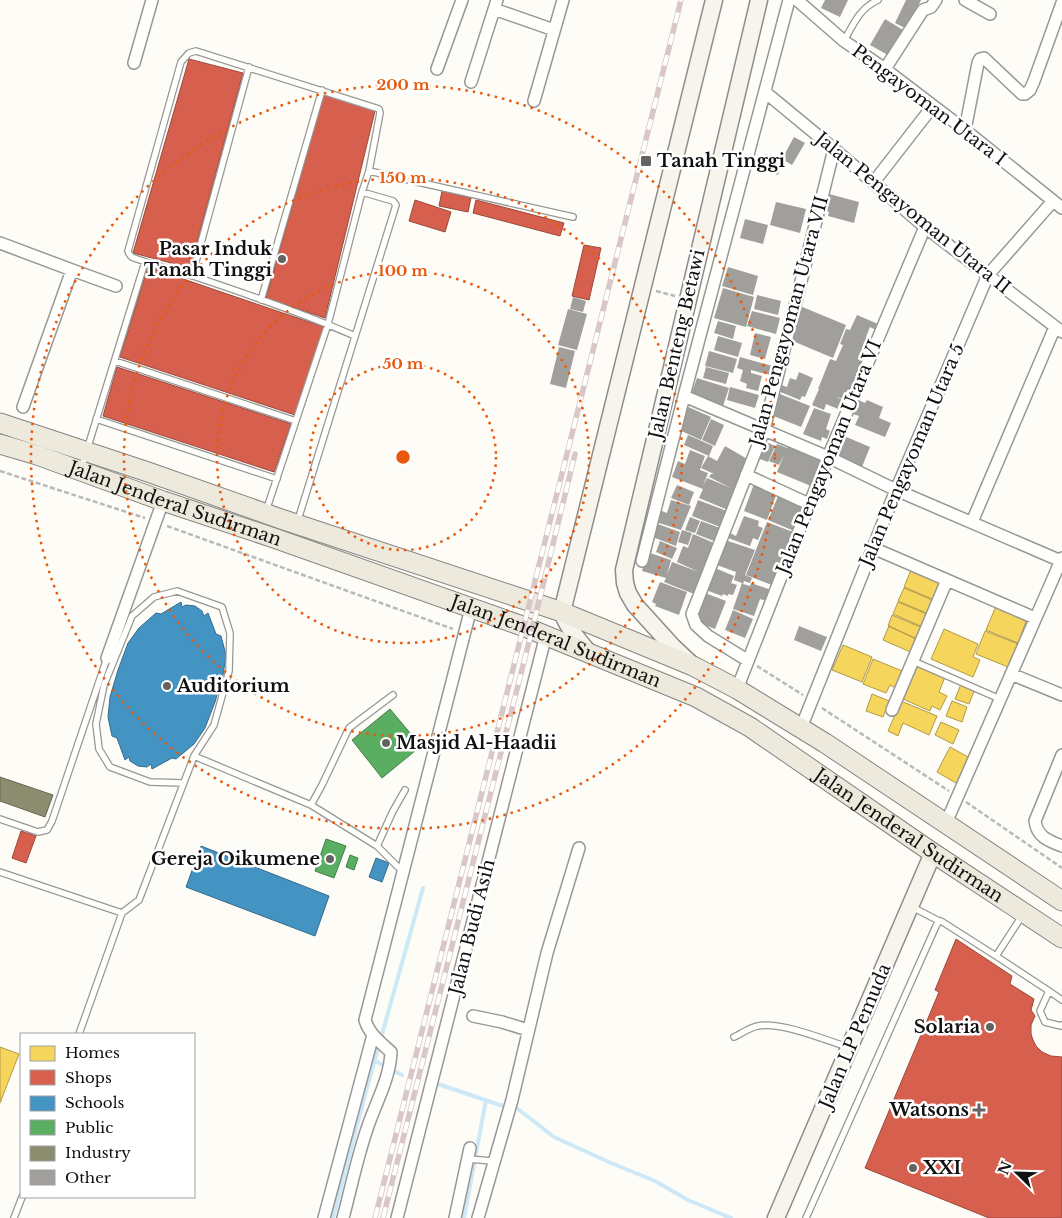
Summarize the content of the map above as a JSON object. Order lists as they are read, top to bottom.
{
  "streets": {
    "main road": ["Jalan Benteng Betawi", "Jalan Jenderal Sudirman", "Jalan LP Pemuda"],
    "street": [
      "Pengayoman Utara I",
      "Jalan Pengayoman Utara II",
      "Jalan Pengayoman Utara VII",
      "Jalan Pengayoman Utara 5",
      "Jalan Pengayoman Utara VI",
      "Jalan Budi Asih"
    ]
  },
  "crossings": [
    ["Pengayoman Utara I", "Jalan Pengayoman Utara 5"],
    ["Jalan Pengayoman Utara II", "Jalan Pengayoman Utara VII"],
    ["Jalan Pengayoman Utara II", "Jalan Pengayoman Utara 5"],
    ["Jalan Pengayoman Utara II", "Jalan Pengayoman Utara VI"],
    ["Jalan Pengayoman Utara VII", "Jalan Pengayoman Utara VI"],
    ["Jalan Benteng Betawi", "Jalan Jenderal Sudirman"],
    ["Jalan Pengayoman Utara 5", "Jalan Jenderal Sudirman"],
    ["Jalan Pengayoman Utara VI", "Jalan Jenderal Sudirman"],
    ["Jalan Jenderal Sudirman", "Jalan Budi Asih"],
    ["Jalan Jenderal Sudirman", "Jalan LP Pemuda"]
  ],
  "places": {
    "transit": ["Tanah Tinggi"],
    "other": [
      "Pasar Induk Tanah Tinggi",
      "Auditorium",
      "Masjid Al-Haadii",
      "Gereja Oikumene",
      "Solaria",
      "XXI"
    ],
    "health": ["Watsons"]
  },
  "legend": [
    "Homes",
    "Shops",
    "Schools",
    "Public",
    "Industry",
    "Other"
  ],
  "north": "top left",
  "rings": [
    "200 m",
    "150 m",
    "100 m",
    "50 m"
  ]
}
